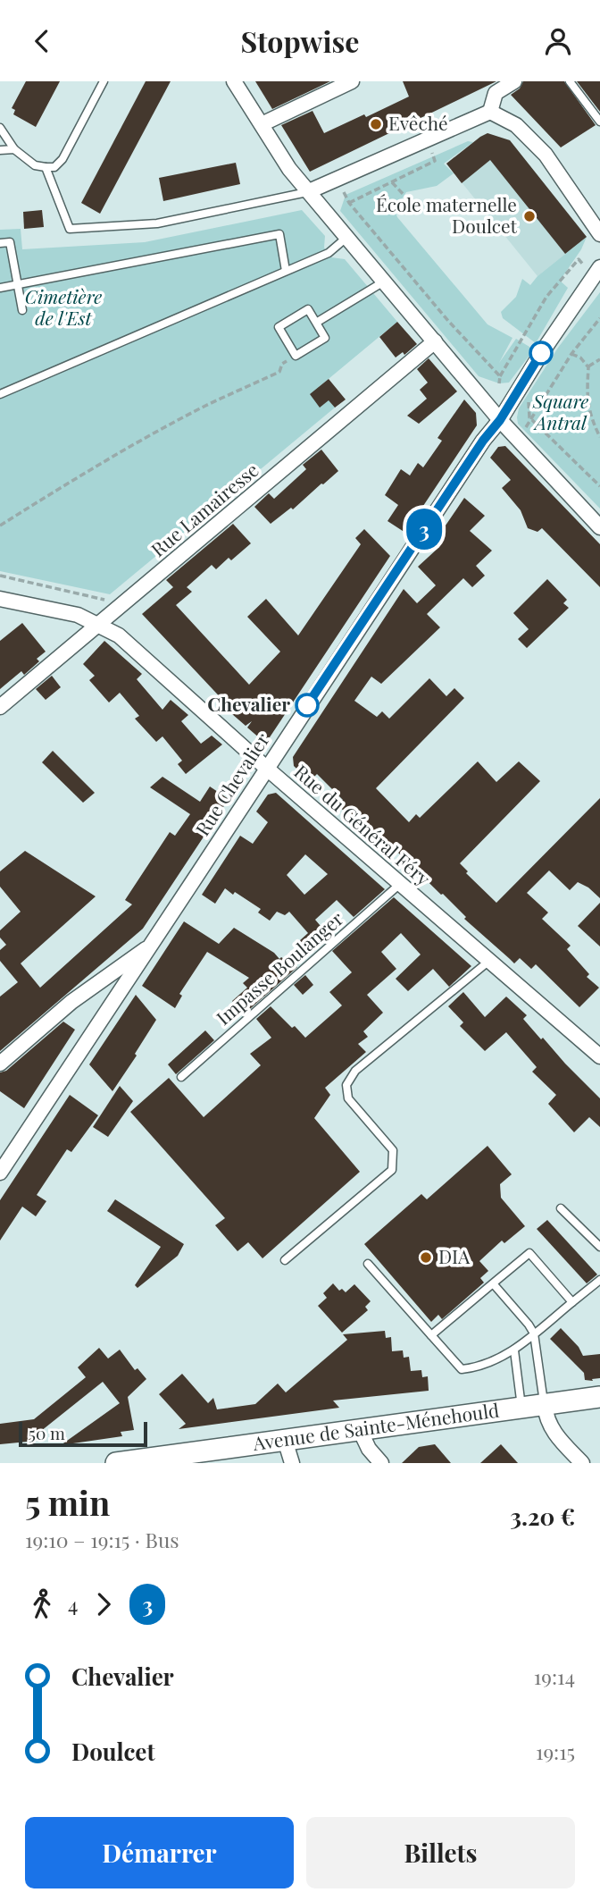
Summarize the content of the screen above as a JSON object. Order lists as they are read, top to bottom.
{
  "streets": {
    "main road": ["Avenue de Sainte-Ménehould"],
    "street": ["Rue Lamairesse", "Rue Chevalier", "Rue du Général Féry"],
    "lane": ["Impasse Boulanger"]
  },
  "crossings": [
    ["Rue Lamairesse", "Rue du Général Féry"],
    ["Rue Chevalier", "Rue du Général Féry"],
    ["Rue du Général Féry", "Impasse Boulanger"]
  ],
  "parks": ["Cimetière de l'Est", "Square Antral"],
  "places": [
    "Evêché",
    "École maternelle Doulcet",
    "Chevalier",
    "DIA"
  ],
  "lines": ["bus line 3"],
  "scale_bar": "50 m",
  "page": {
    "header": "Stopwise",
    "on_map": "3",
    "scale": "50 m",
    "heading": ["5 min", "19:10 – 19:15 · Bus", "3.20 €"],
    "legs": ["4", "3"],
    "list": [
      {
        "name": "Chevalier",
        "value": "19:14"
      },
      {
        "name": "Doulcet",
        "value": "19:15"
      }
    ],
    "buttons": ["Démarrer", "Billets"]
  }
}
